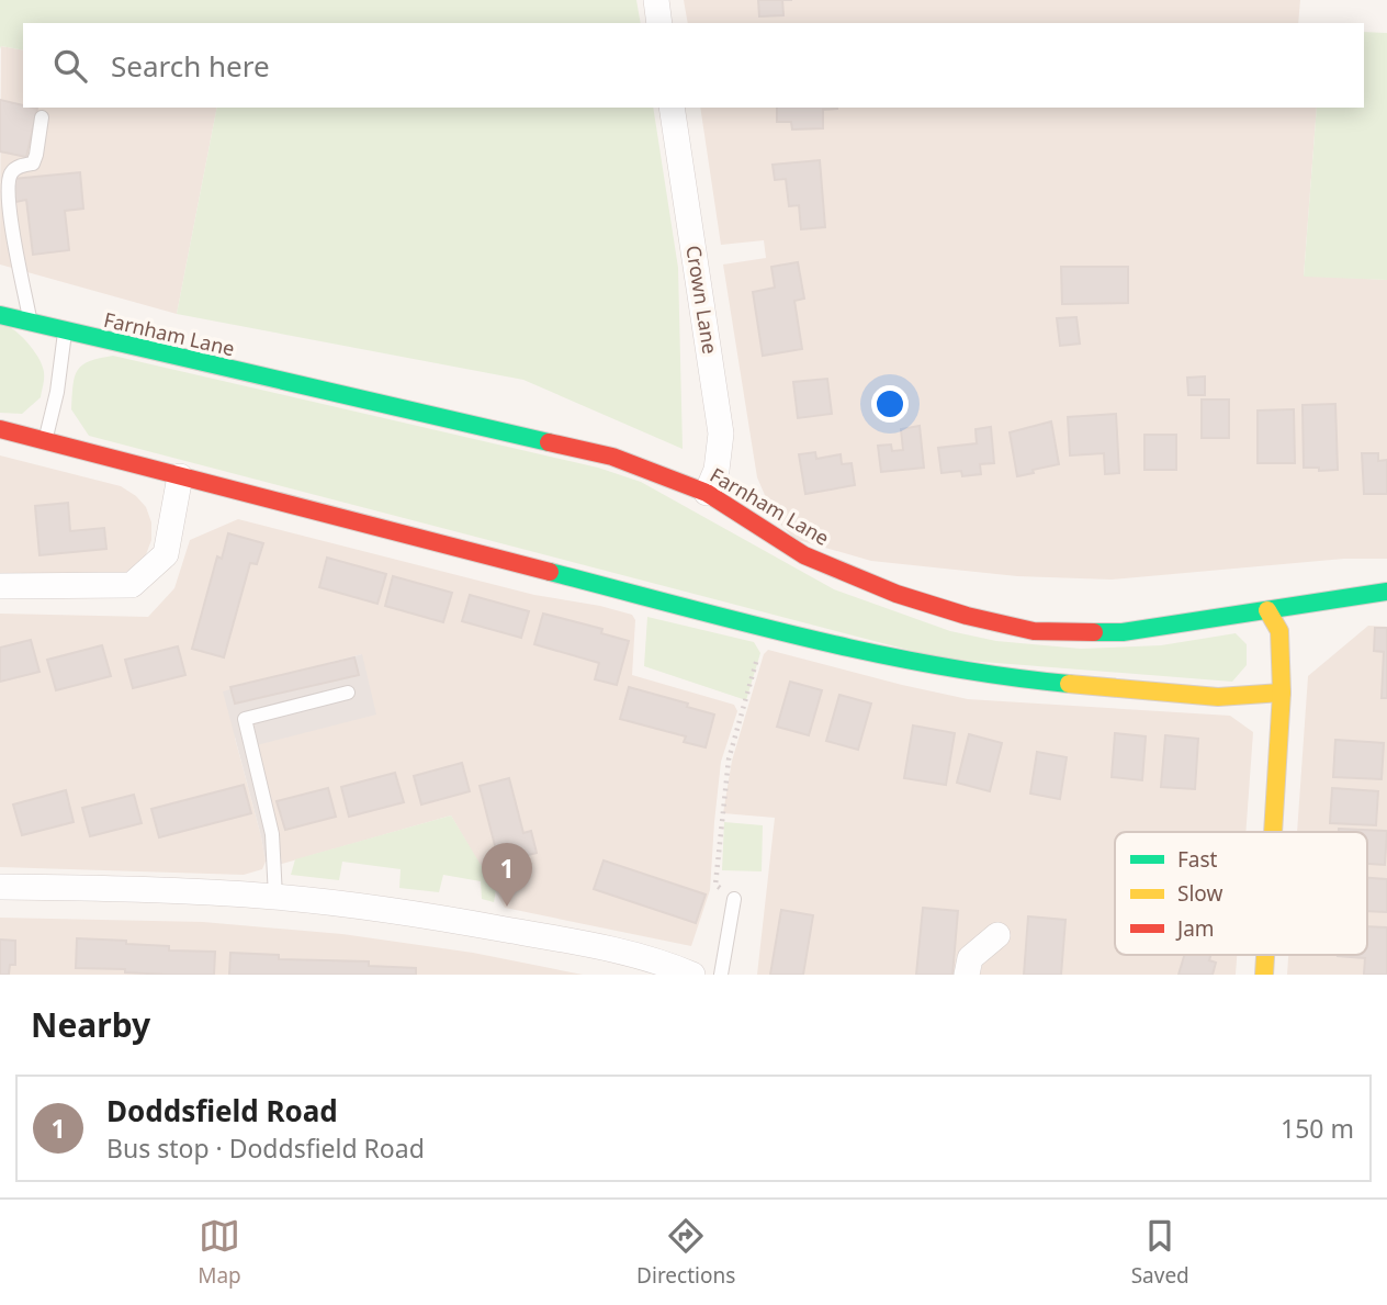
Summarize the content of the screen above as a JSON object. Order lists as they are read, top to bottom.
{
  "streets": {
    "street": ["Crown Lane", "Farnham Lane"]
  },
  "crossings": [
    ["Crown Lane", "Farnham Lane"]
  ],
  "legend": ["Fast", "Slow", "Jam"],
  "page": {
    "search": "Search here",
    "pins": "1",
    "heading": "Nearby",
    "list": [
      {
        "mark": "1",
        "name": "Doddsfield Road",
        "note": "Bus stop · Doddsfield Road",
        "value": "150 m"
      }
    ],
    "nav": ["Map", "Directions", "Saved"]
  }
}
